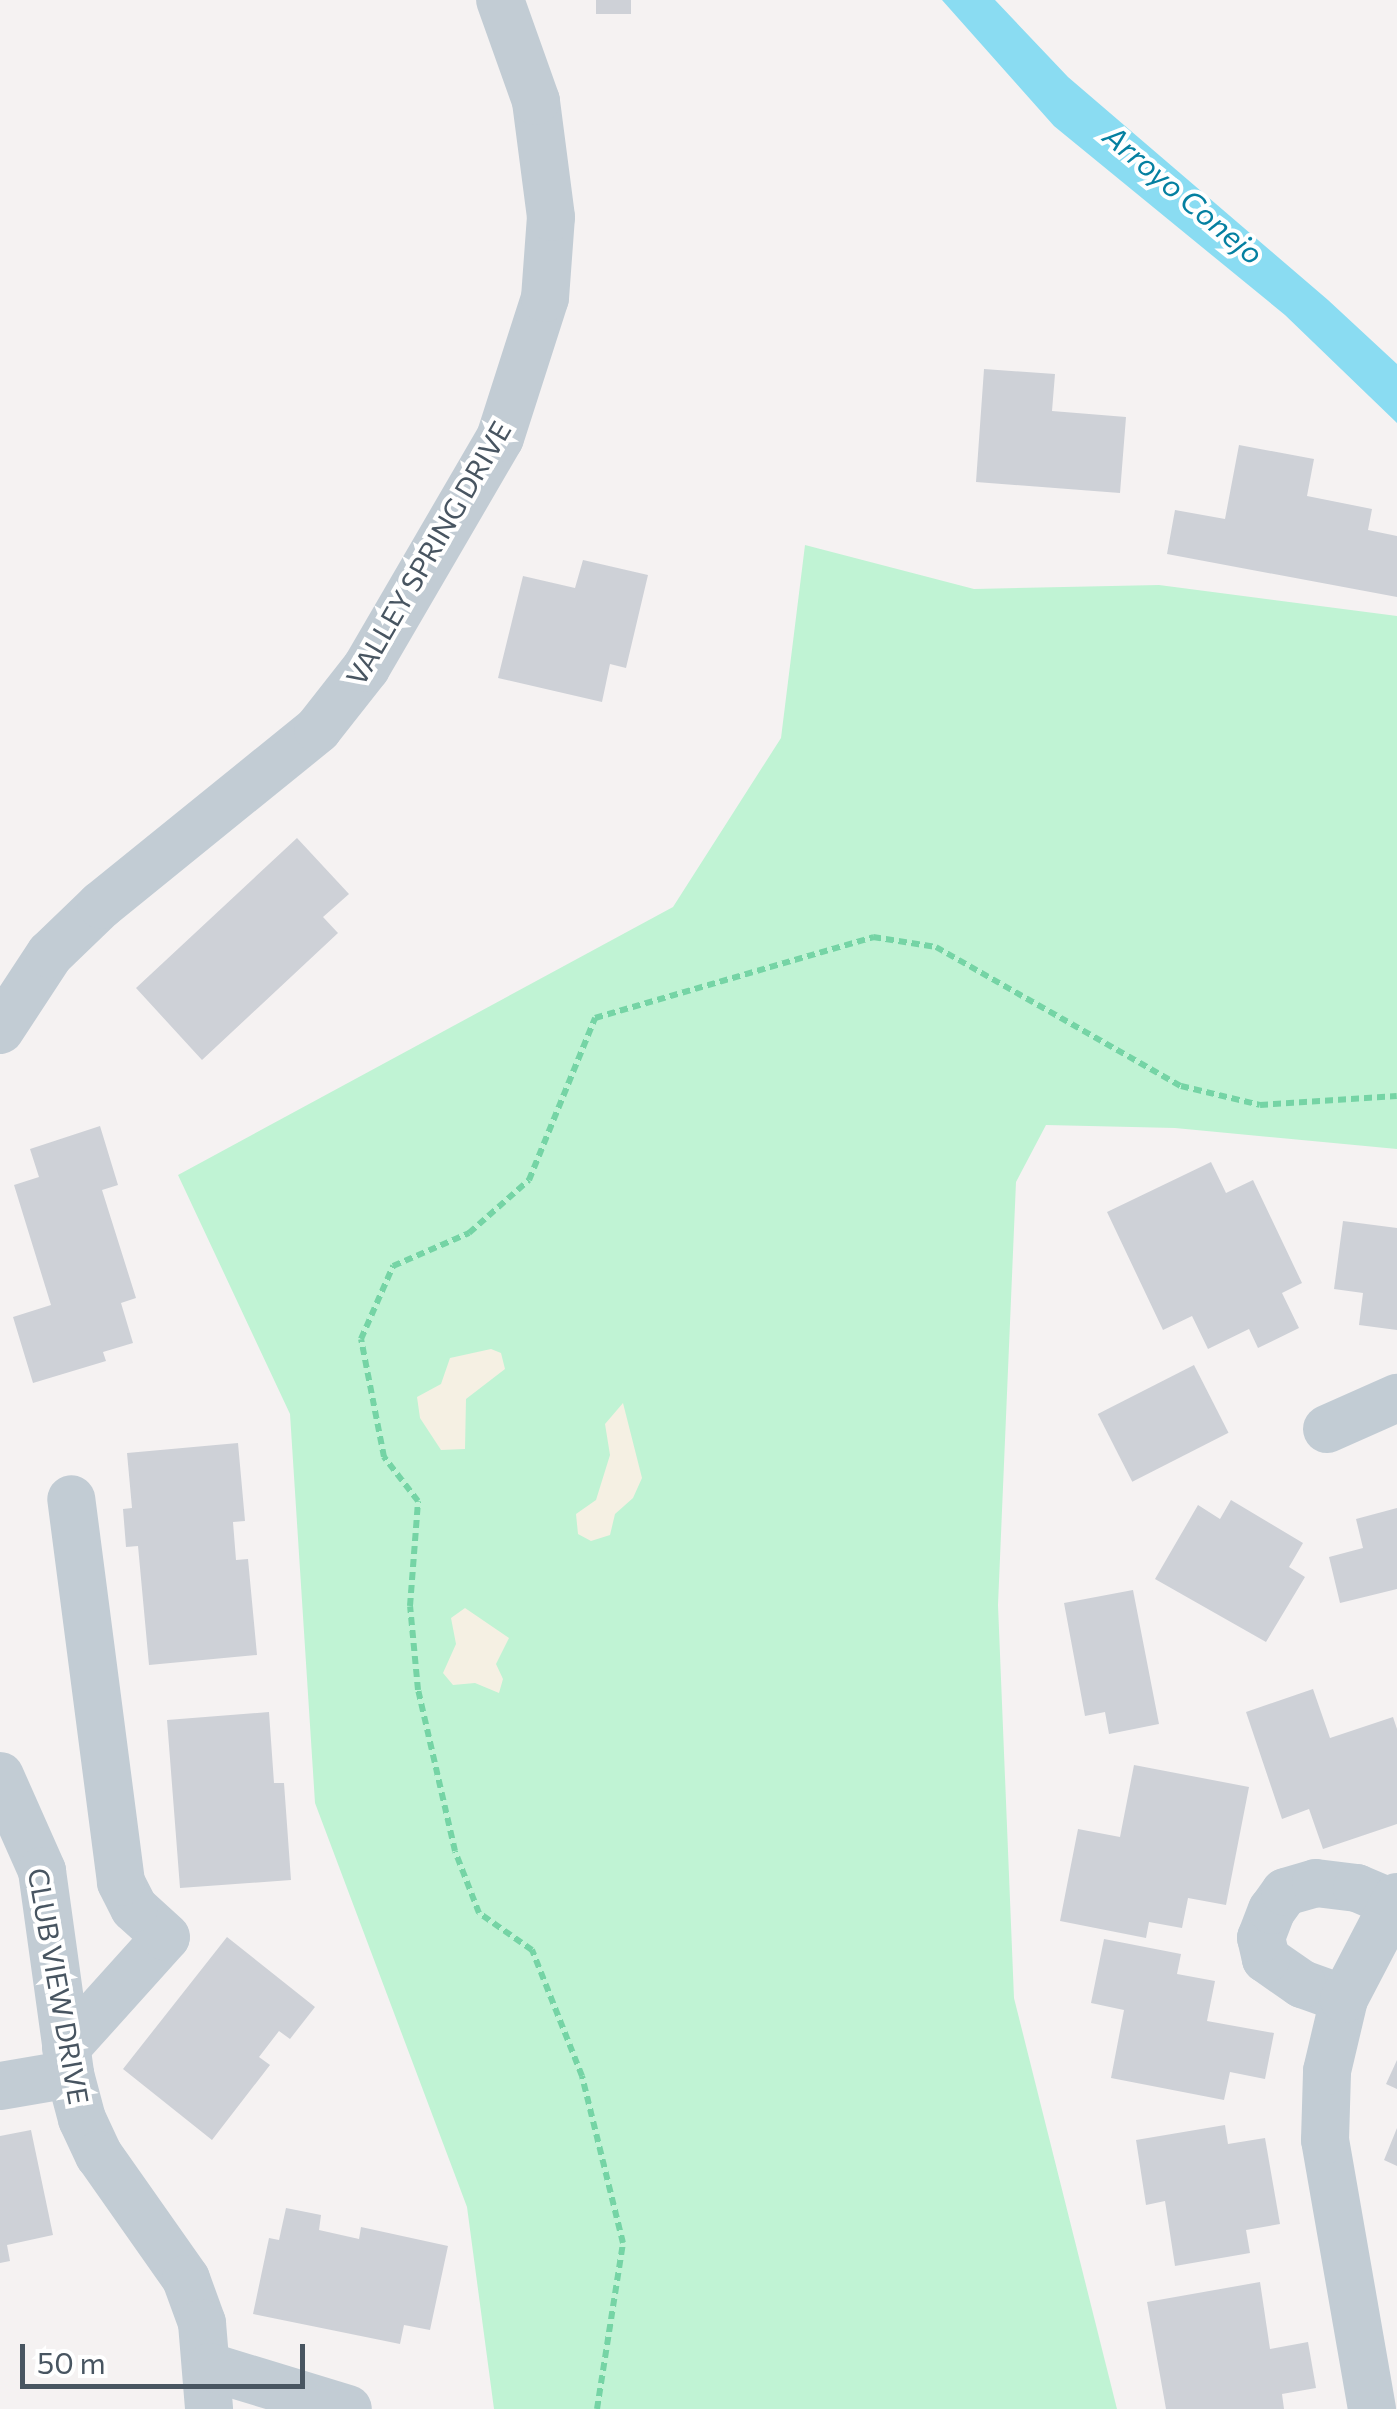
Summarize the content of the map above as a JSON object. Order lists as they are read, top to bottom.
{
  "streets": {
    "street": ["VALLEY SPRING DRIVE", "CLUB VIEW DRIVE"]
  },
  "water": ["Arroyo Conejo"],
  "scale_bar": "50 m"
}
